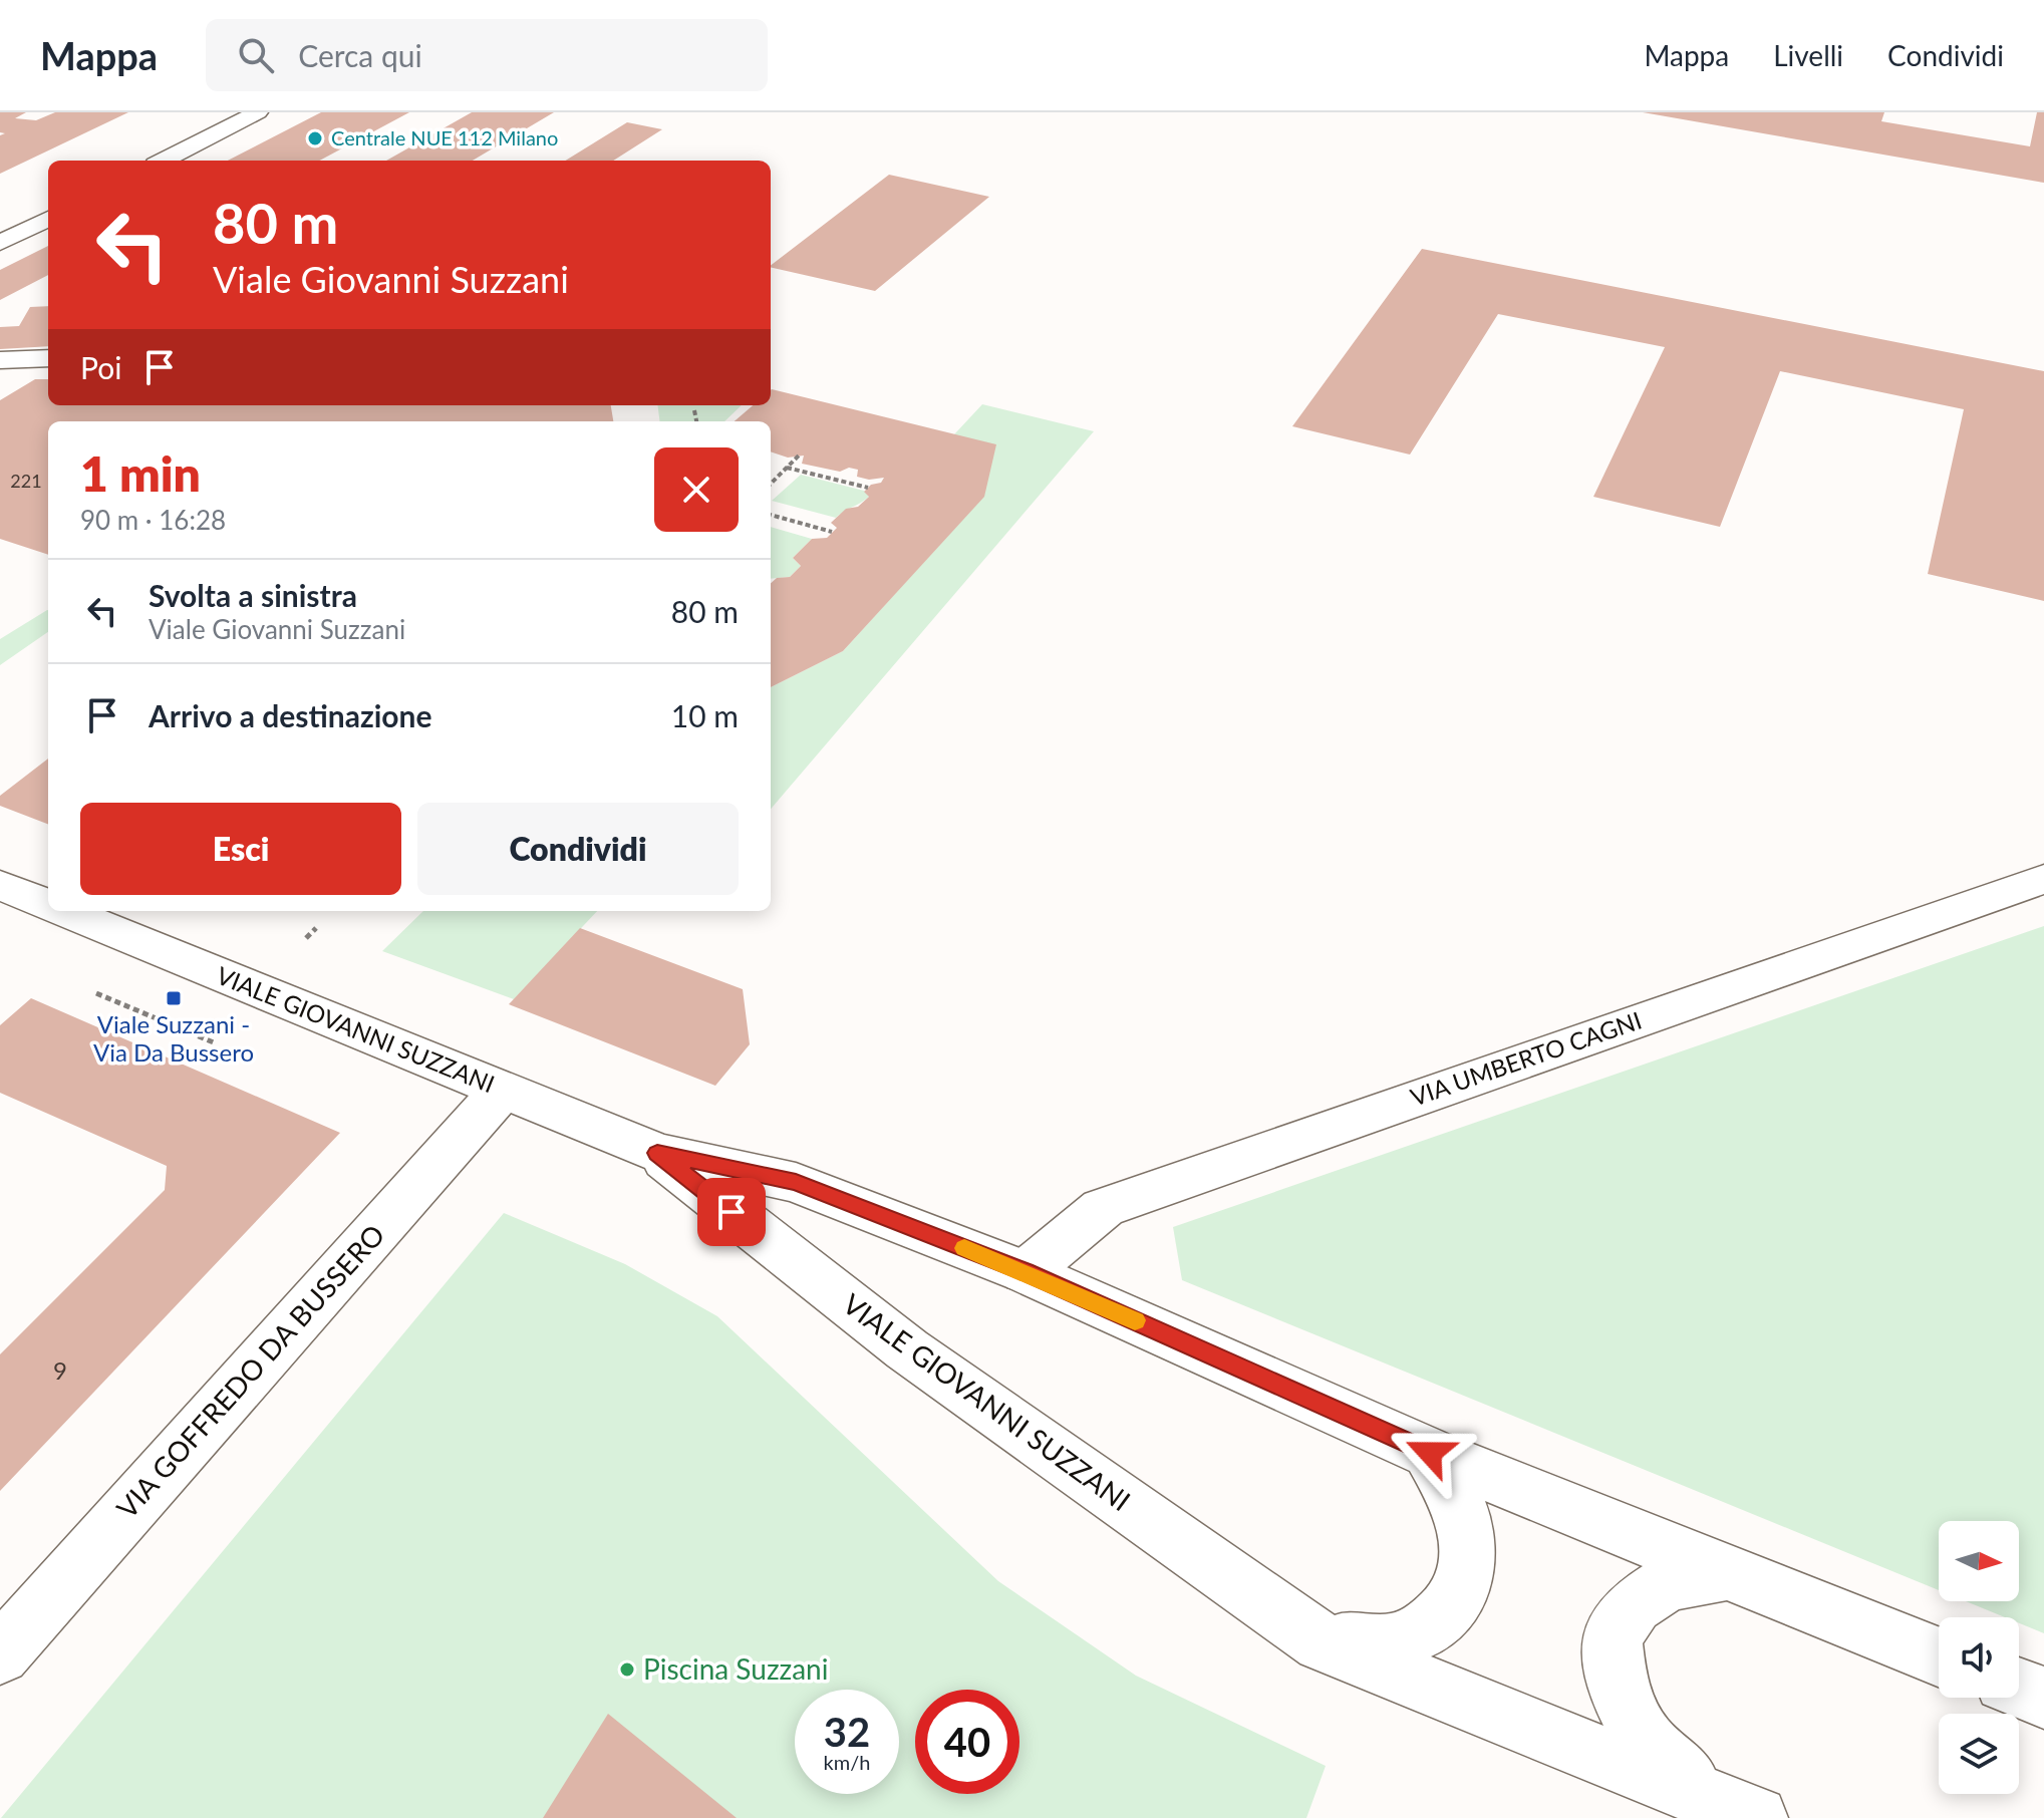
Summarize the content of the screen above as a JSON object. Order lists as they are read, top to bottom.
{
  "streets": {
    "street": ["VIALE GIOVANNI SUZZANI", "VIA UMBERTO CAGNI", "VIA GOFFREDO DA BUSSERO"]
  },
  "crossings": [
    ["VIALE GIOVANNI SUZZANI", "VIA UMBERTO CAGNI"],
    ["VIALE GIOVANNI SUZZANI", "VIA GOFFREDO DA BUSSERO"]
  ],
  "places": {
    "other": ["Centrale NUE 112 Milano", "Piscina Suzzani"],
    "transit": ["Viale Suzzani - Via Da Bussero"]
  },
  "house_numbers": ["221", "9"],
  "north": "right",
  "page": {
    "header": "Mappa",
    "search": "Cerca qui",
    "nav": ["Mappa", "Livelli", "Condividi"],
    "turn": ["80 m", "Viale Giovanni Suzzani"],
    "then": "Poi",
    "heading": ["1 min", "90 m · 16:28"],
    "list": [
      {
        "name": "Svolta a sinistra",
        "note": "Viale Giovanni Suzzani",
        "value": "80 m"
      },
      {
        "name": "Arrivo a destinazione",
        "value": "10 m"
      }
    ],
    "buttons": ["Esci", "Condividi"],
    "speed": "32 km/h",
    "limit": "40"
  }
}
